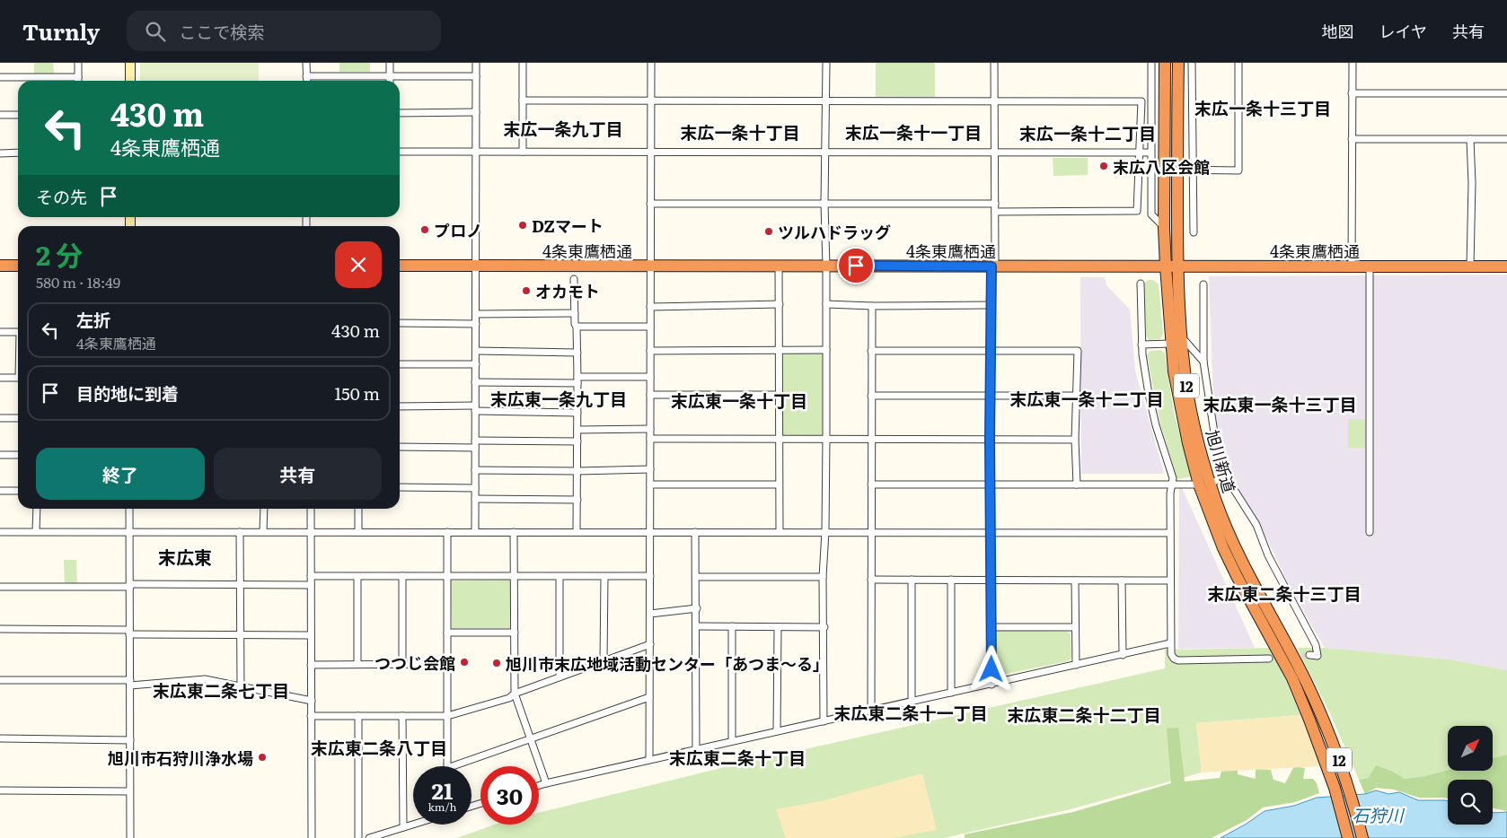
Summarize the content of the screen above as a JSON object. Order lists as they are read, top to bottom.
{
  "streets": {
    "highway": ["4条東鷹栖通", "12", "旭川新道"]
  },
  "crossings": [
    ["4条東鷹栖通", "旭川新道"]
  ],
  "districts": [
    "末広一条十三丁目",
    "末広一条九丁目",
    "末広一条十丁目",
    "末広一条十一丁目",
    "末広一条十二丁目",
    "末広東一条九丁目",
    "末広東一条十二丁目",
    "末広東一条十丁目",
    "末広東一条十三丁目",
    "末広東",
    "末広東二条十三丁目",
    "末広東二条七丁目",
    "末広東二条十一丁目",
    "末広東二条十二丁目",
    "末広東二条八丁目",
    "末広東二条十丁目"
  ],
  "water": ["石狩川"],
  "places": [
    "末広八区会館",
    "DZマート",
    "プロノ",
    "ツルハドラッグ",
    "オカモト",
    "つつじ会館",
    "旭川市末広地域活動センター「あつま〜る」",
    "旭川市石狩川浄水場"
  ],
  "north": "top right",
  "page": {
    "header": "Turnly",
    "search": "ここで検索",
    "nav": ["地図", "レイヤ", "共有"],
    "turn": ["430 m", "4条東鷹栖通"],
    "then": "その先",
    "heading": ["2 分", "580 m · 18:49"],
    "list": [
      {
        "name": "左折",
        "note": "4条東鷹栖通",
        "value": "430 m"
      },
      {
        "name": "目的地に到着",
        "value": "150 m"
      }
    ],
    "buttons": ["終了", "共有"],
    "speed": "21 km/h",
    "limit": "30"
  }
}
